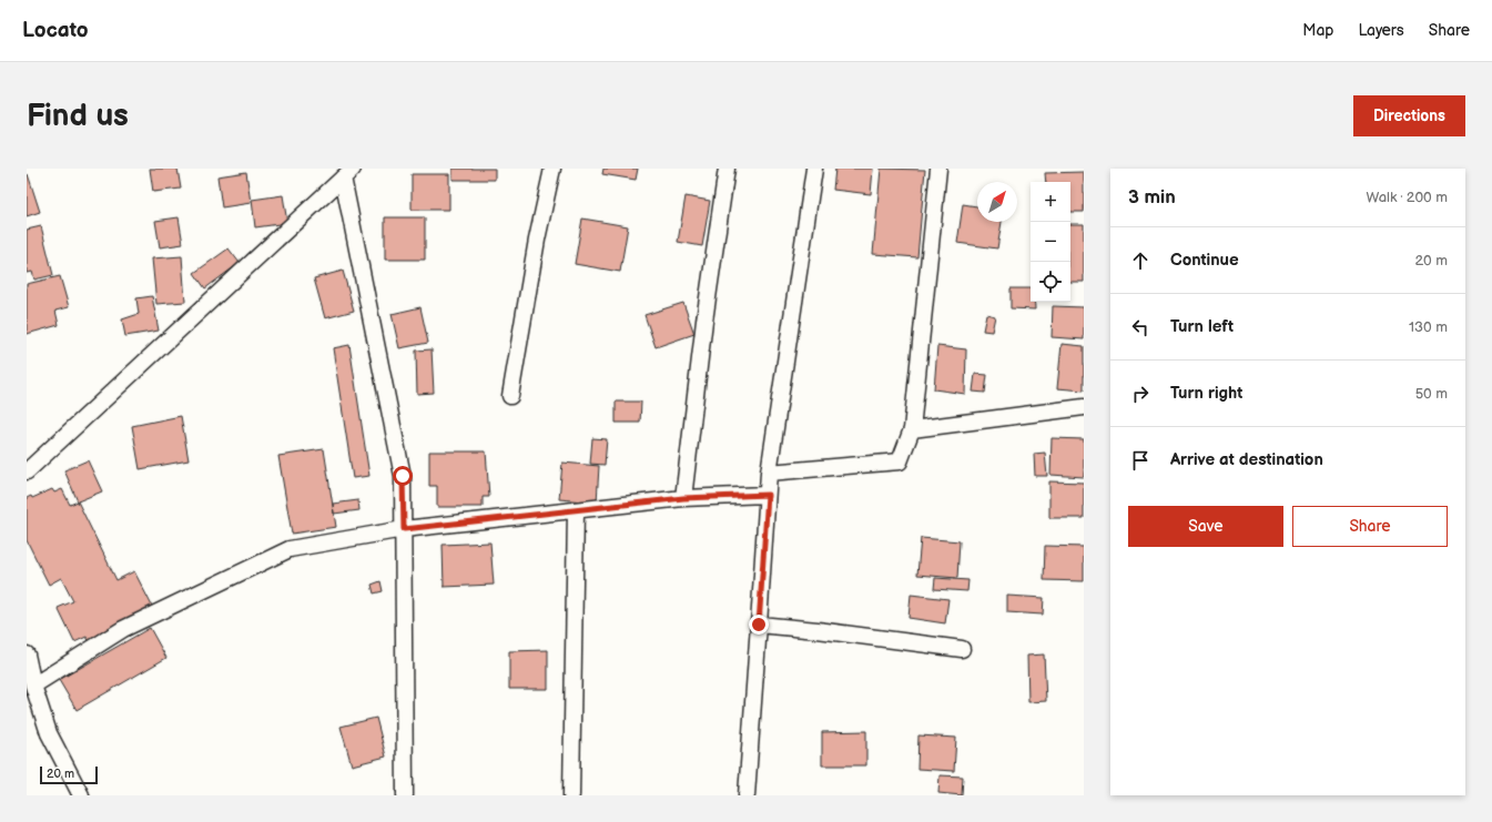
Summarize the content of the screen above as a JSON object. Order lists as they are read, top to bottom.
{
  "scale_bar": "20 m",
  "north": "top right",
  "page": {
    "header": "Locato",
    "nav": ["Map", "Layers", "Share"],
    "buttons": [
      "Directions",
      ["Save", "Share"]
    ],
    "title": "Find us",
    "heading": ["3 min", "Walk · 200 m"],
    "map_buttons": ["+", "−"],
    "list": [
      ["Continue", "20 m"],
      ["Turn left", "130 m"],
      ["Turn right", "50 m"],
      "Arrive at destination"
    ],
    "scale": "20 m"
  }
}
